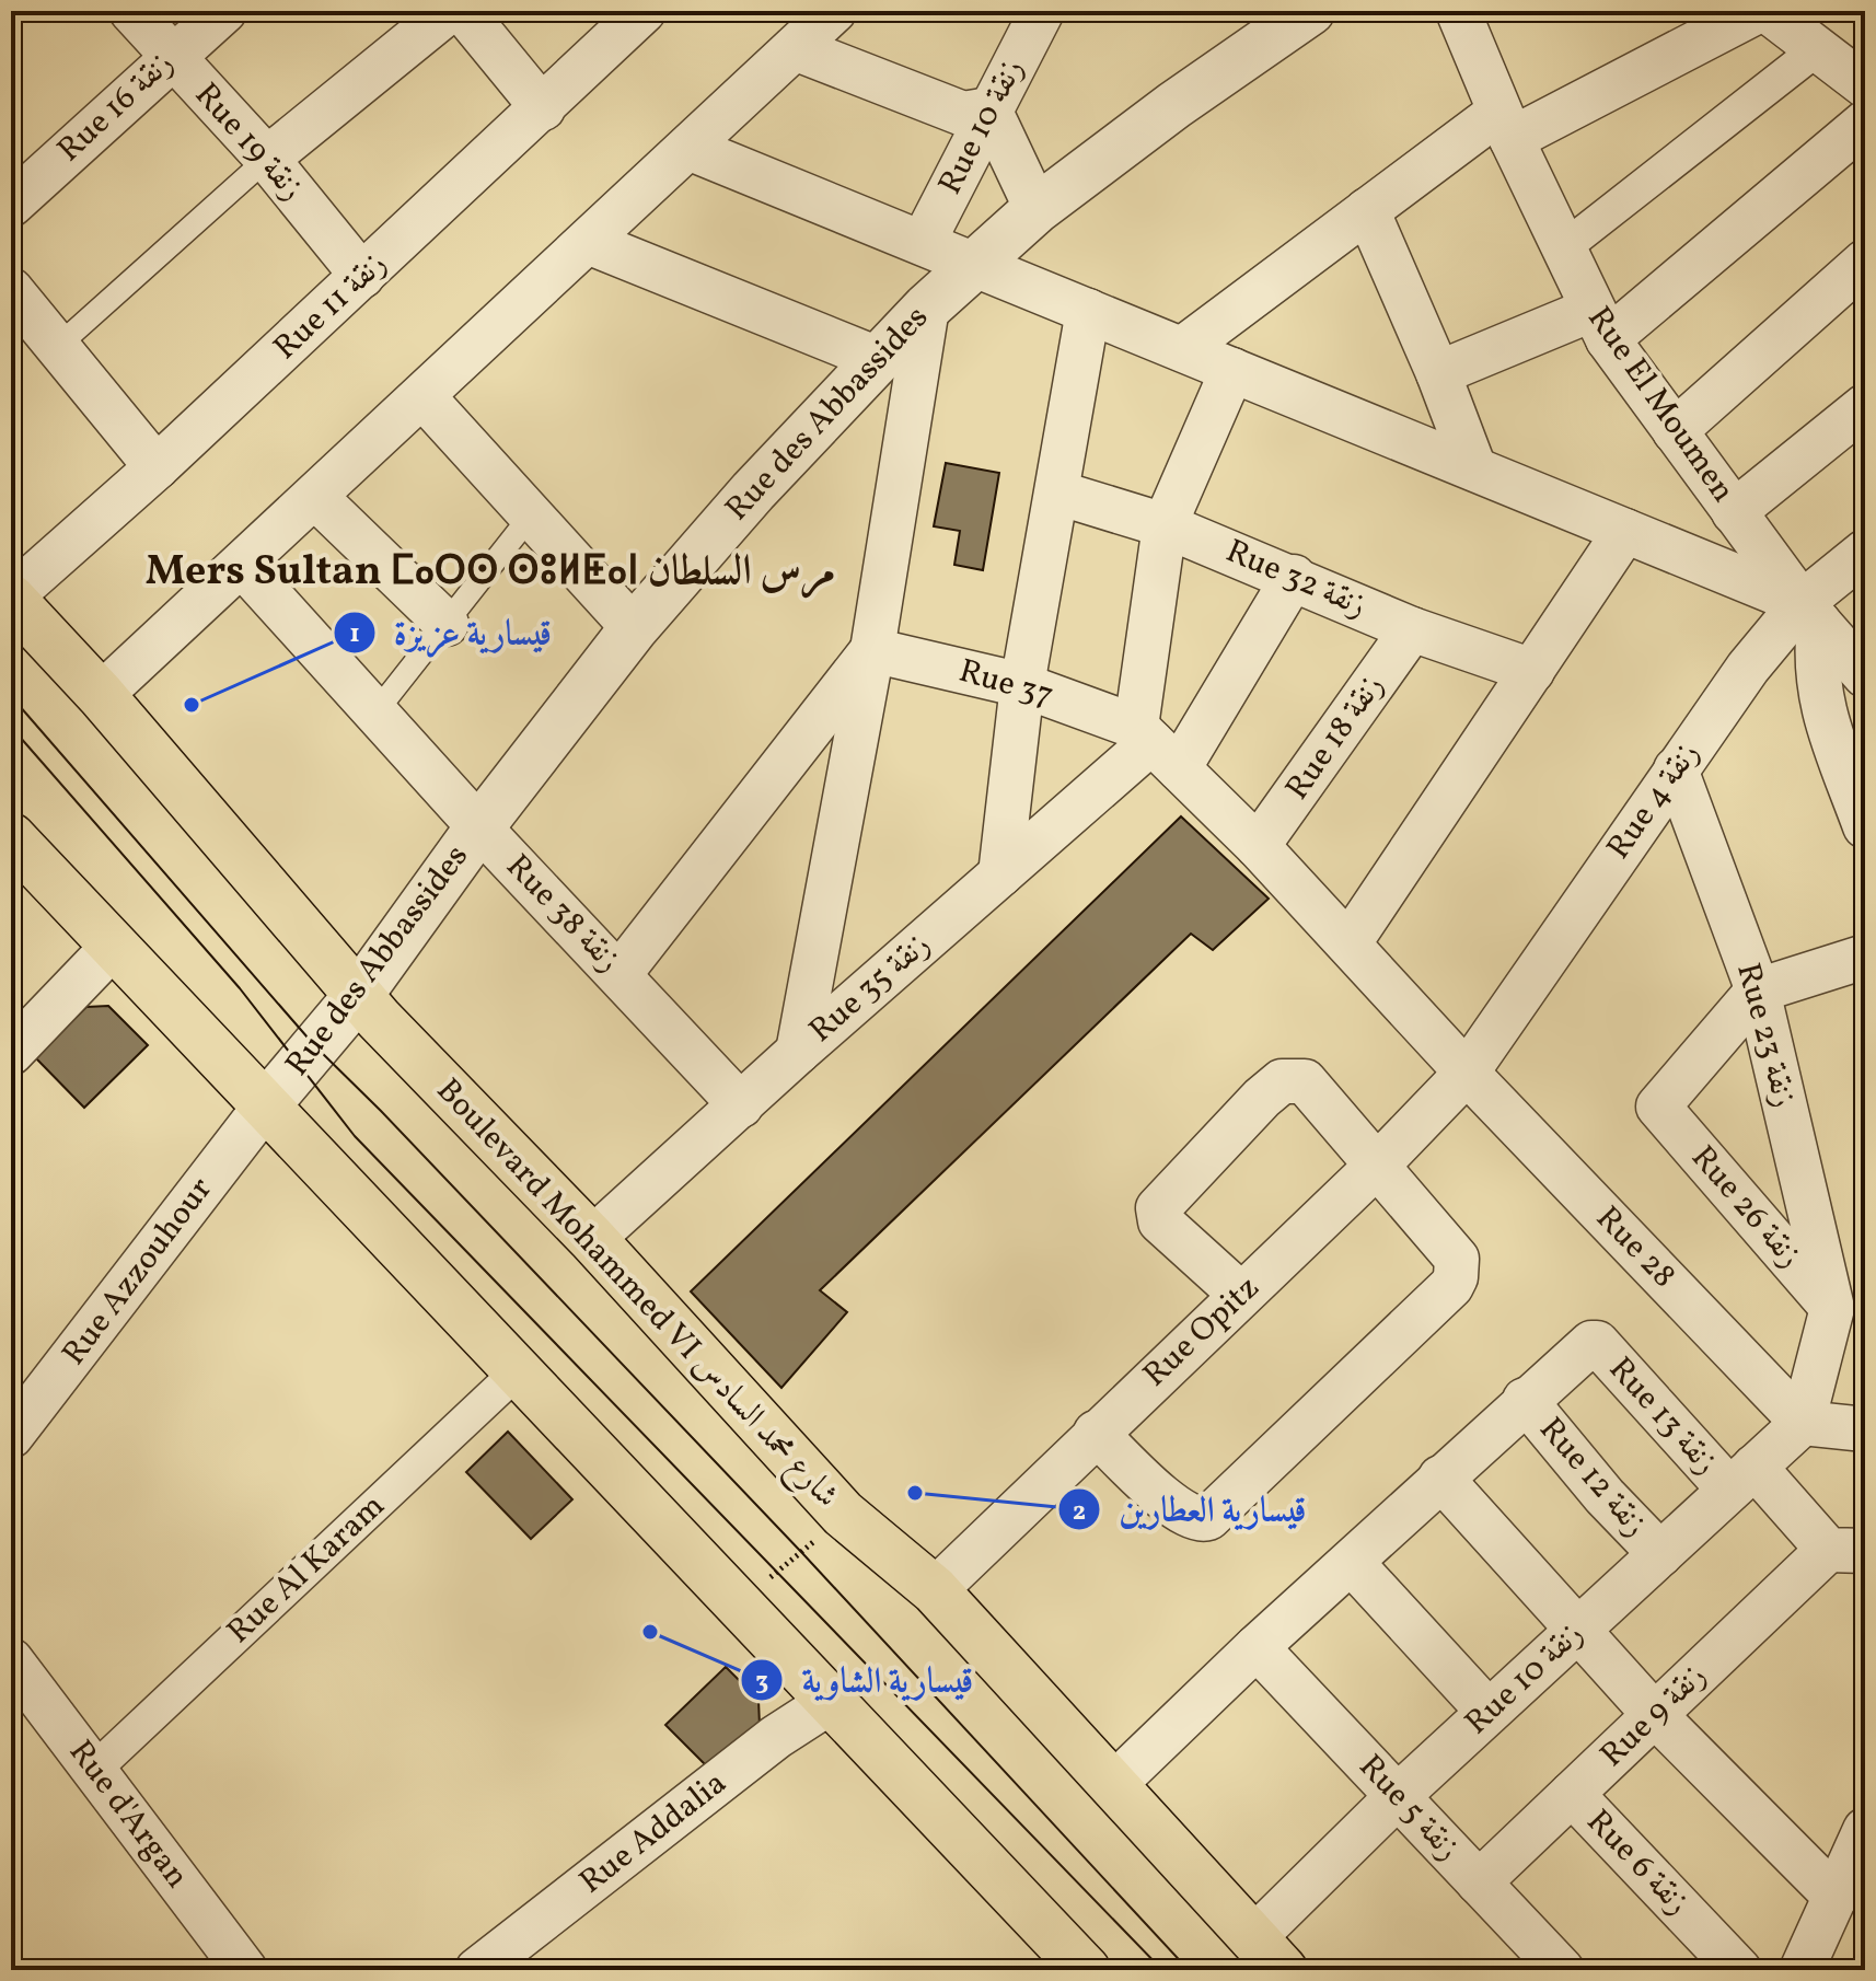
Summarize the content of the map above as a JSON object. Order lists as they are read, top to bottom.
{
  "streets": {
    "main road": ["Boulevard Mohammed VI شارع محمد السادس"],
    "street": [
      "Rue 16 زنقة",
      "Rue 10 زنقة",
      "Rue 19 زنقة",
      "Rue 11 زنقة",
      "Rue El Moumen",
      "Rue des Abbassides",
      "Rue 32 زنقة",
      "Rue 37",
      "Rue 18 زنقة",
      "Rue 4 زنقة",
      "Rue 38 زنقة",
      "Rue 35 زنقة",
      "Rue 23 زنقة",
      "Rue 26 زنقة",
      "Rue 28",
      "Rue Azzouhour",
      "Rue Opitz",
      "Rue 13 زنقة",
      "Rue 12 زنقة",
      "Rue Al Karam",
      "Rue 9 زنقة",
      "Rue 5 زنقة",
      "Rue d'Argan",
      "Rue Addalia",
      "Rue 6 زنقة"
    ]
  },
  "crossings": [
    ["Rue 16 زنقة", "Rue 19 زنقة"],
    ["Rue 10 زنقة", "Rue 28"],
    ["Rue 10 زنقة", "Boulevard Mohammed VI شارع محمد السادس"],
    ["Rue 10 زنقة", "Rue 13 زنقة"],
    ["Rue 10 زنقة", "Rue 12 زنقة"],
    ["Rue 10 زنقة", "Rue 5 زنقة"],
    ["Rue 19 زنقة", "Rue 11 زنقة"],
    ["Rue 11 زنقة", "Boulevard Mohammed VI شارع محمد السادس"],
    ["Rue El Moumen", "Rue 4 زنقة"],
    ["Rue des Abbassides", "Rue 38 زنقة"],
    ["Rue des Abbassides", "Rue Azzouhour"],
    ["Rue des Abbassides", "Boulevard Mohammed VI شارع محمد السادس"],
    ["Rue 32 زنقة", "Rue 18 زنقة"],
    ["Rue 32 زنقة", "Rue 35 زنقة"],
    ["Rue 37", "Rue 35 زنقة"],
    ["Rue 37", "Rue 28"],
    ["Rue 18 زنقة", "Rue 28"],
    ["Rue 4 زنقة", "Rue 23 زنقة"],
    ["Rue 4 زنقة", "Rue 28"],
    ["Rue 4 زنقة", "Rue Opitz"],
    ["Rue 38 زنقة", "Rue 35 زنقة"],
    ["Rue 35 زنقة", "Rue 28"],
    ["Rue 35 زنقة", "Boulevard Mohammed VI شارع محمد السادس"],
    ["Rue 23 زنقة", "Rue 26 زنقة"],
    ["Rue 28", "Rue Opitz"],
    ["Boulevard Mohammed VI شارع محمد السادس", "Rue Opitz"],
    ["Rue 13 زنقة", "Rue 12 زنقة"],
    ["Rue 13 زنقة", "Rue 9 زنقة"],
    ["Rue Al Karam", "Rue d'Argan"],
    ["Rue 9 زنقة", "Rue 5 زنقة"],
    ["Rue 9 زنقة", "Rue 6 زنقة"]
  ],
  "districts": ["Mers Sultan ⵎⴰⵔⵙ ⵙⵓⵍⵟⴰⵏ مرس السلطان"],
  "places": ["قيسارية عزيزة", "قيسارية العطارين", "قيسارية الشاوية"]
}
